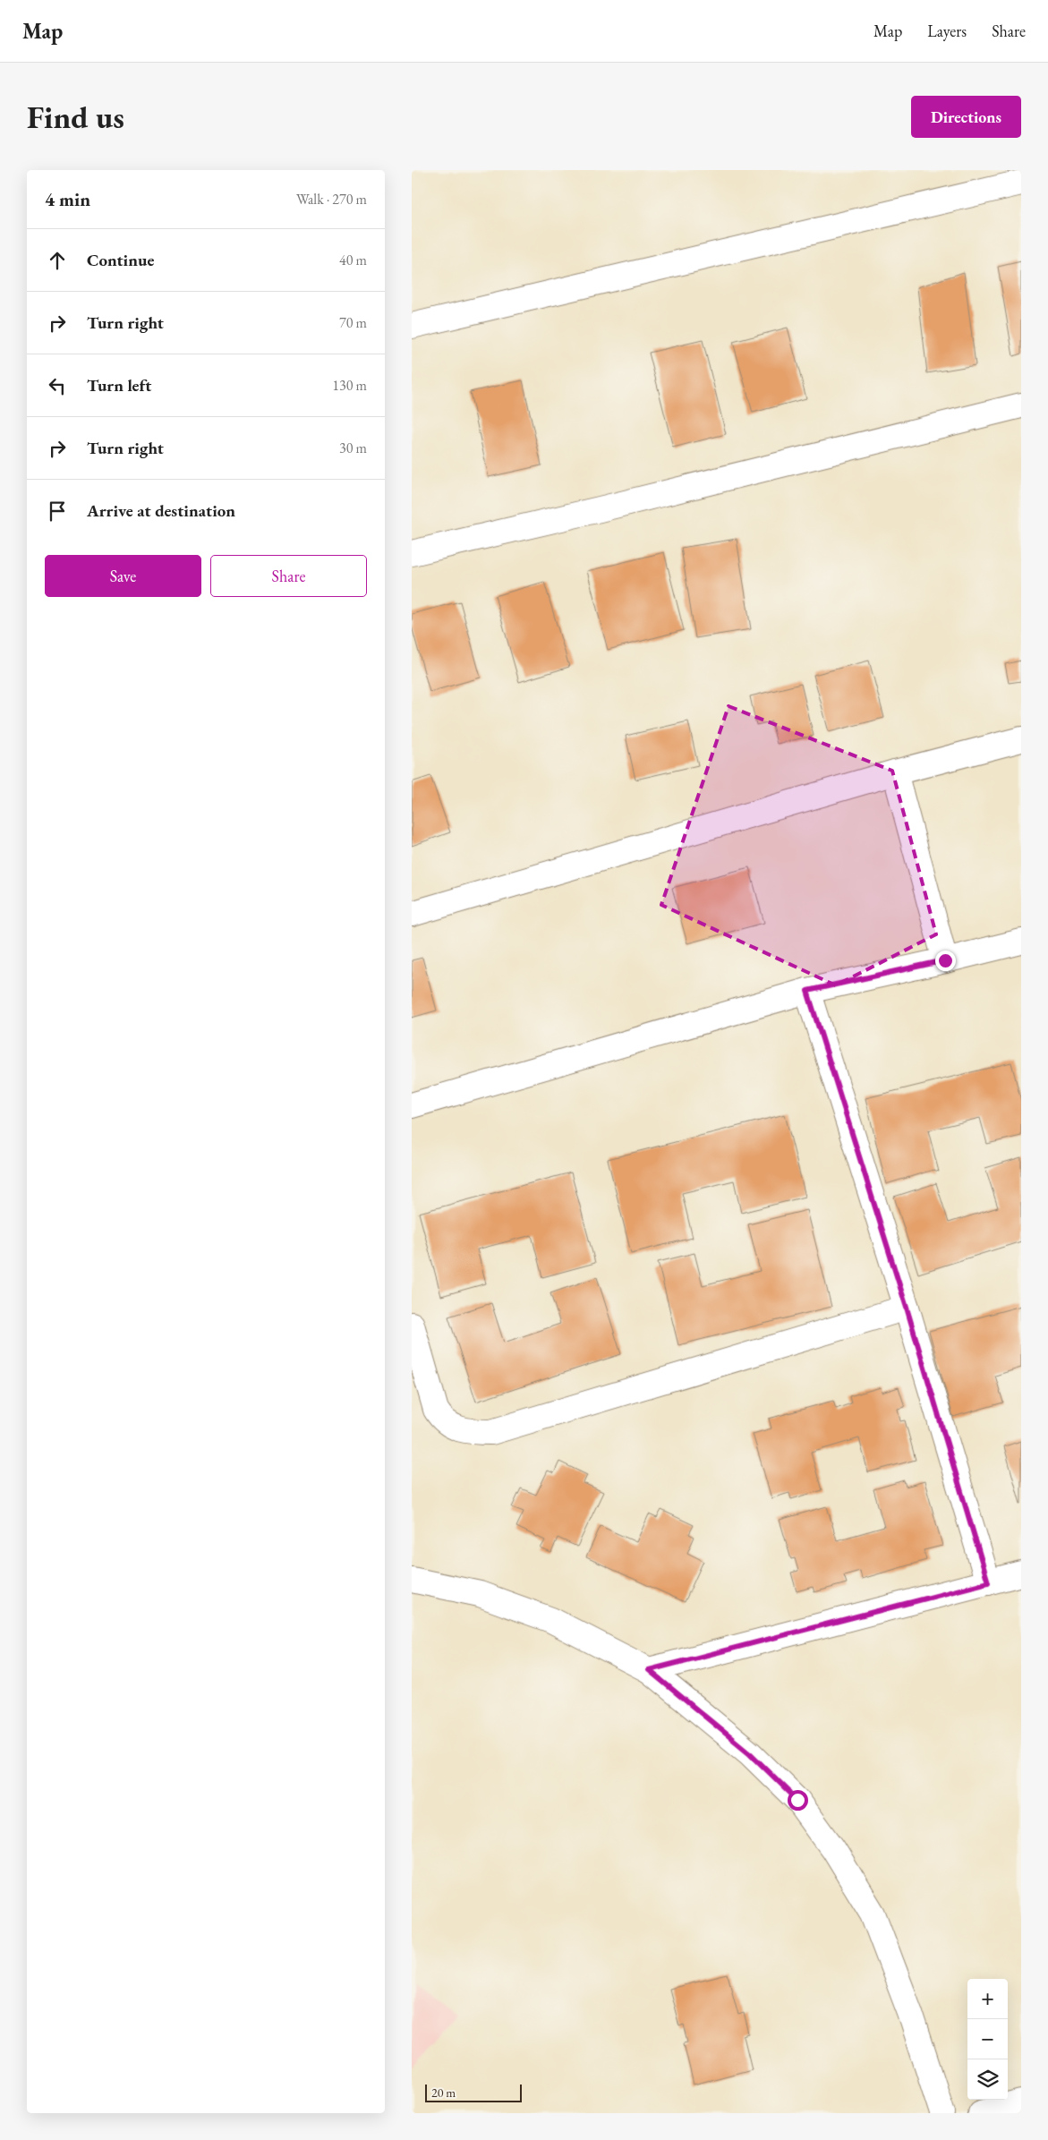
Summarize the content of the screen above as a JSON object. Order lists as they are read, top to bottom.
{
  "scale_bar": "20 m",
  "page": {
    "header": "Map",
    "nav": ["Map", "Layers", "Share"],
    "buttons": [
      "Directions",
      ["Save", "Share"]
    ],
    "title": "Find us",
    "heading": ["4 min", "Walk · 270 m"],
    "list": [
      ["Continue", "40 m"],
      ["Turn right", "70 m"],
      ["Turn left", "130 m"],
      ["Turn right", "30 m"],
      "Arrive at destination"
    ],
    "map_buttons": ["+", "−"],
    "scale": "20 m"
  }
}
